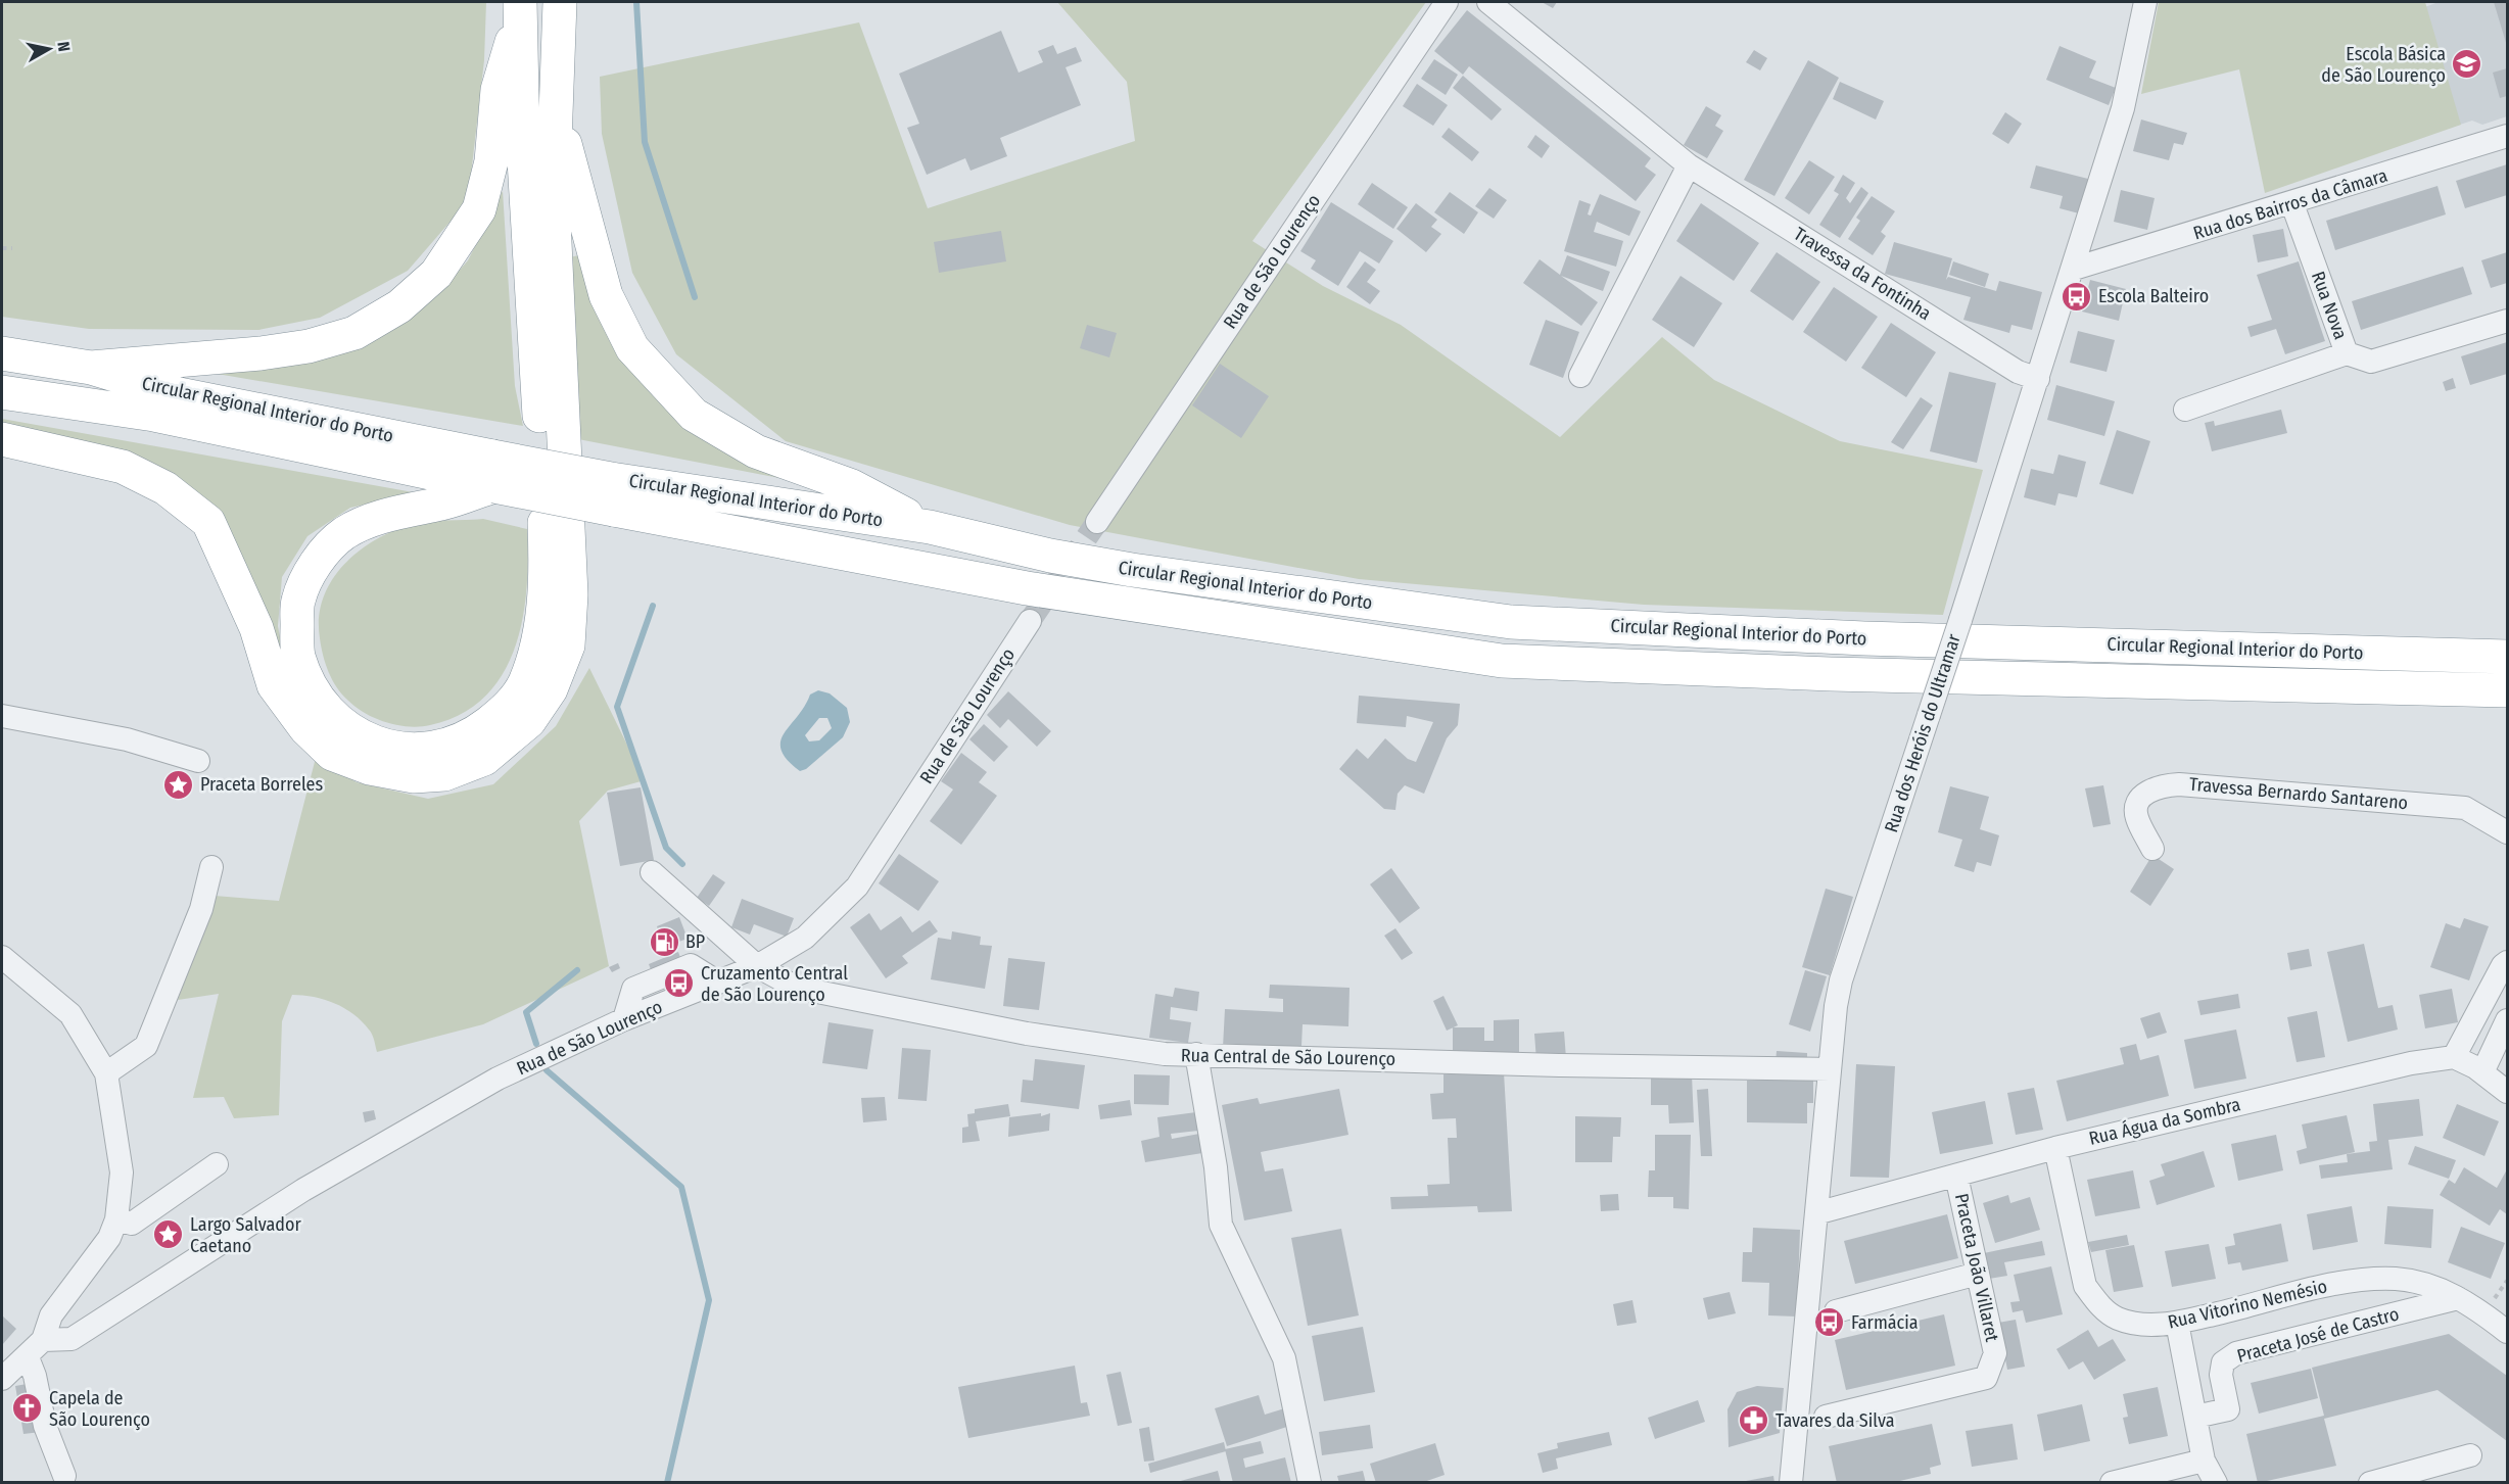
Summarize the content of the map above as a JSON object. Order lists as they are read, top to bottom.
{
  "streets": {
    "highway": ["Circular Regional Interior do Porto"],
    "street": [
      "Rua dos Bairros da Câmara",
      "Rua de São Lourenço",
      "Travessa da Fontinha",
      "Rua Nova",
      "Rua dos Heróis do Ultramar",
      "Travessa Bernardo Santareno",
      "Rua Central de São Lourenço",
      "Rua Água da Sombra",
      "Praceta João Villaret",
      "Rua Vitorino Nemésio",
      "Praceta José de Castro"
    ]
  },
  "crossings": [
    ["Rua dos Bairros da Câmara", "Rua Nova"],
    ["Rua dos Bairros da Câmara", "Rua dos Heróis do Ultramar"],
    ["Rua de São Lourenço", "Rua Central de São Lourenço"],
    ["Travessa da Fontinha", "Rua dos Heróis do Ultramar"],
    ["Rua dos Heróis do Ultramar", "Rua Central de São Lourenço"],
    ["Rua dos Heróis do Ultramar", "Rua Água da Sombra"],
    ["Rua Água da Sombra", "Praceta João Villaret"],
    ["Rua Água da Sombra", "Rua Vitorino Nemésio"],
    ["Rua Vitorino Nemésio", "Praceta José de Castro"]
  ],
  "places": {
    "school or university": ["Escola Básica de São Lourenço"],
    "bus stop": ["Escola Balteiro", "Cruzamento Central de São Lourenço", "Farmácia"],
    "place": ["Praceta Borreles", "Largo Salvador Caetano"],
    "fuel station": ["BP"],
    "church": ["Capela de São Lourenço"],
    "pharmacy": ["Tavares da Silva"]
  },
  "north": "right"
}
